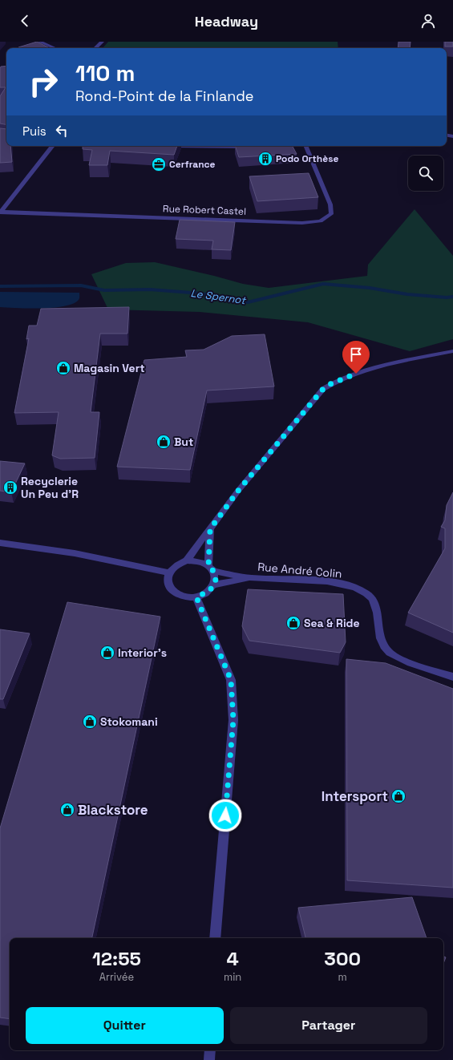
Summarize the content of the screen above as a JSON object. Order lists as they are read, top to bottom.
{
  "streets": {
    "street": ["Rue Robert Castel", "Rue André Colin"]
  },
  "water": ["Le Spernot"],
  "places": {
    "building": ["Podo Orthèse", "Recyclerie Un Peu d'R"],
    "office": ["Cerfrance"],
    "shop": [
      "Magasin Vert",
      "But",
      "Sea & Ride",
      "Interior's",
      "Stokomani",
      "Intersport",
      "Blackstore"
    ]
  },
  "page": {
    "header": "Headway",
    "turn": ["110 m", "Rond-Point de la Finlande"],
    "then": "Puis",
    "eta": [
      "12:55",
      "Arrivée",
      "4",
      "min",
      "300",
      "m"
    ],
    "buttons": ["Quitter", "Partager"]
  }
}
